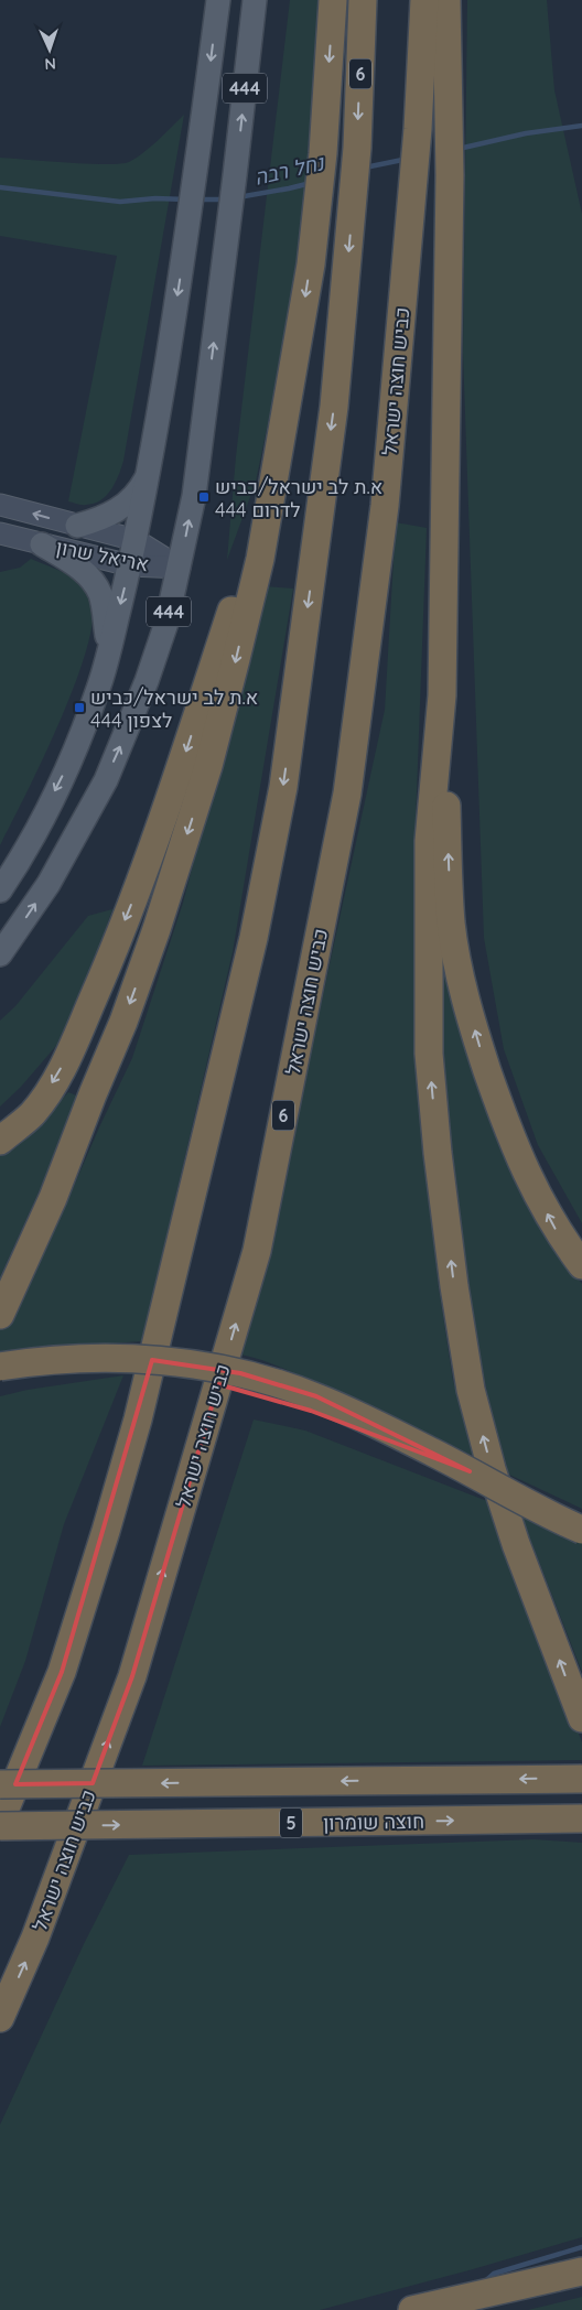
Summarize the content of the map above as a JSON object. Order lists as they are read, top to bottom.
{
  "streets": {
    "highway": [
      "6",
      "כביש חוצה ישראל",
      "חוצה שומרון",
      "5"
    ],
    "main road": ["444", "אריאל שרון"]
  },
  "crossings": [
    ["444", "אריאל שרון"]
  ],
  "water": ["נחל רבה"],
  "places": {
    "transit": ["א.ת לב ישראל/כביש 444 לדרום", "א.ת לב ישראל/כביש 444 לצפון"]
  },
  "north": "bottom"
}
